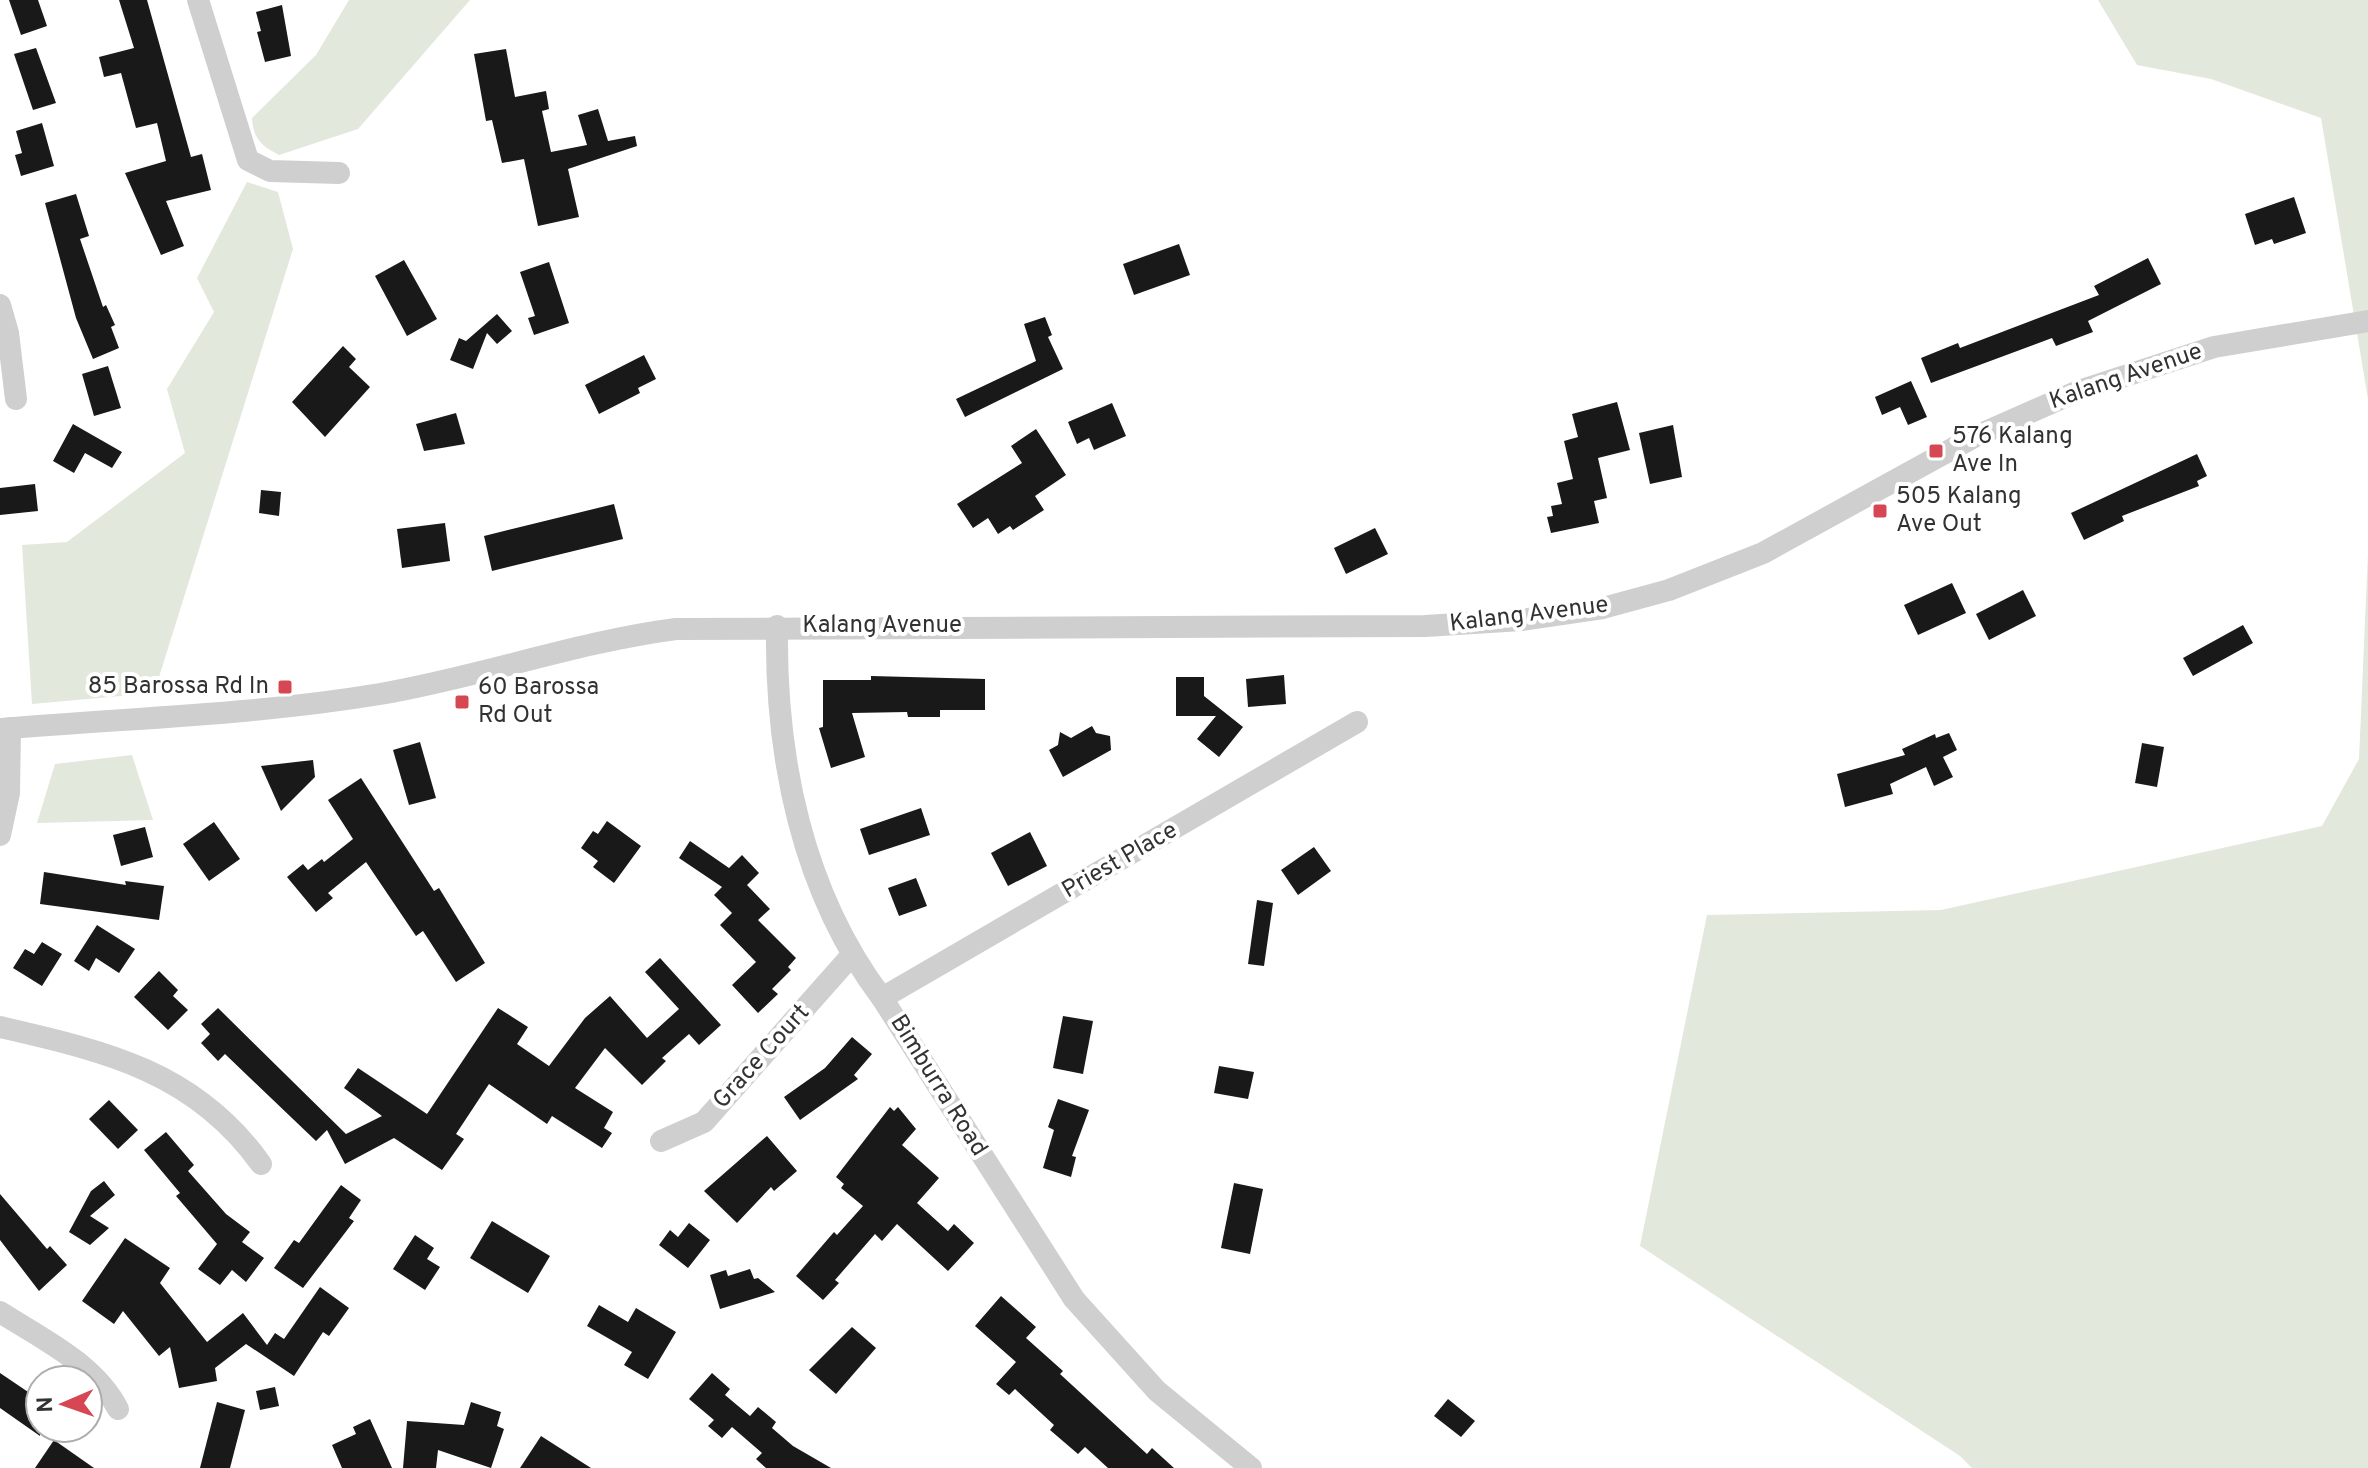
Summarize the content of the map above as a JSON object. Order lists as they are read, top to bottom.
{
  "streets": {
    "street": [
      "Kalang Avenue",
      "Priest Place",
      "Grace Court",
      "Bimburra Road"
    ]
  },
  "crossings": [
    ["Kalang Avenue", "Bimburra Road"],
    ["Priest Place", "Bimburra Road"],
    ["Grace Court", "Bimburra Road"]
  ],
  "places": {
    "transit": [
      "576 Kalang Ave In",
      "505 Kalang Ave Out",
      "85 Barossa Rd In",
      "60 Barossa Rd Out"
    ]
  },
  "north": "left"
}
